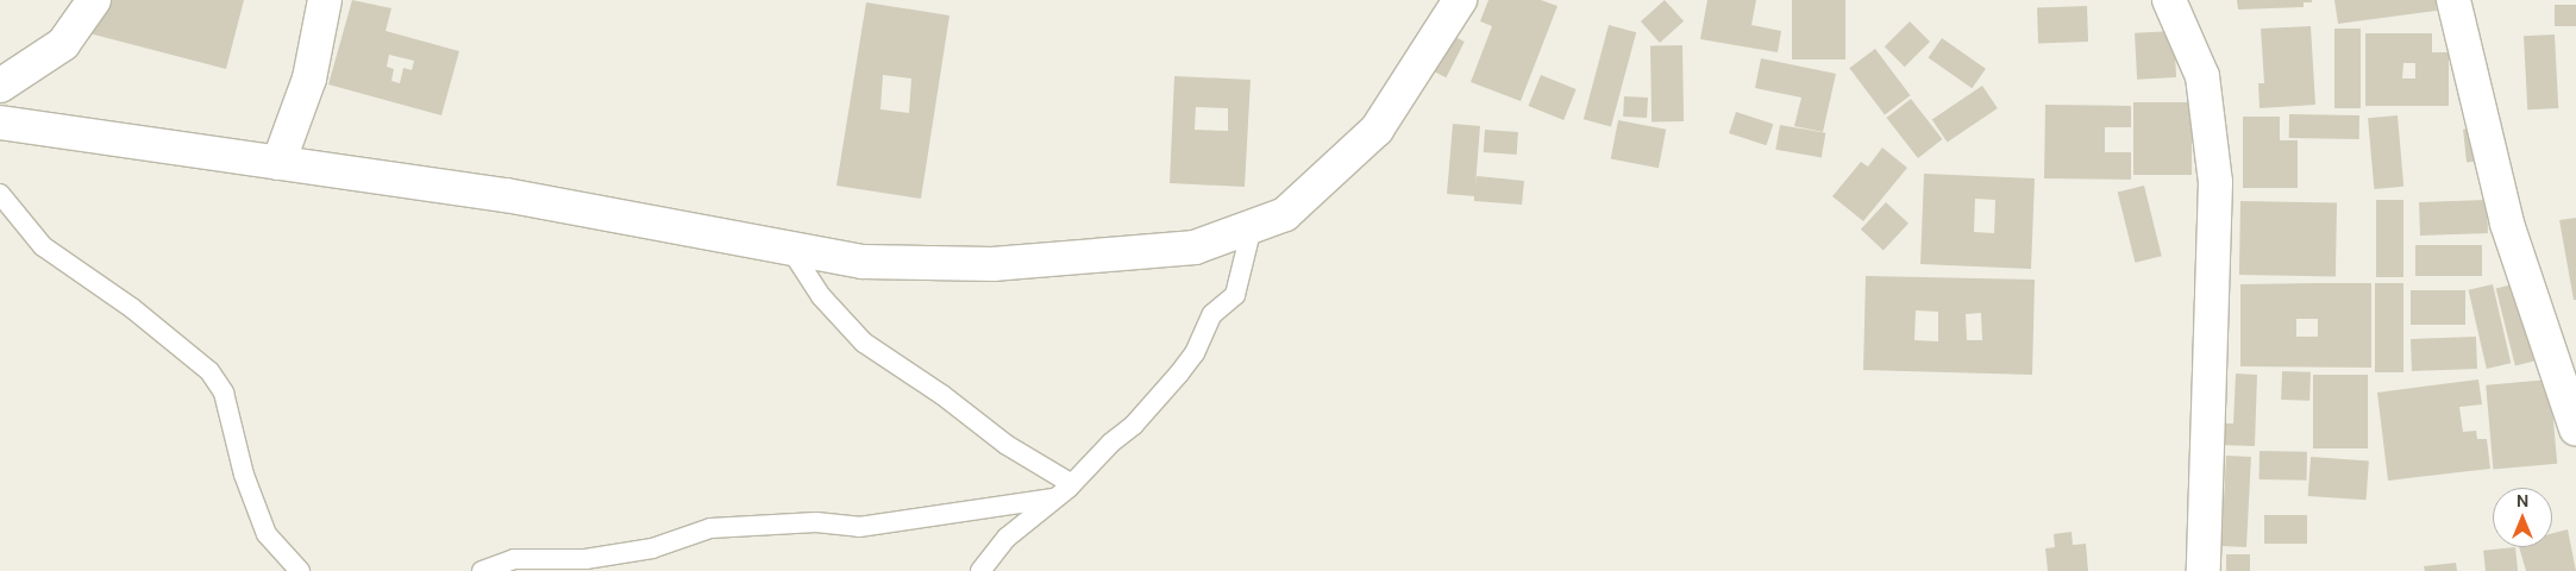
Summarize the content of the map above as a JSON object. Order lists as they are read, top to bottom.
{
  "north": "top"
}
